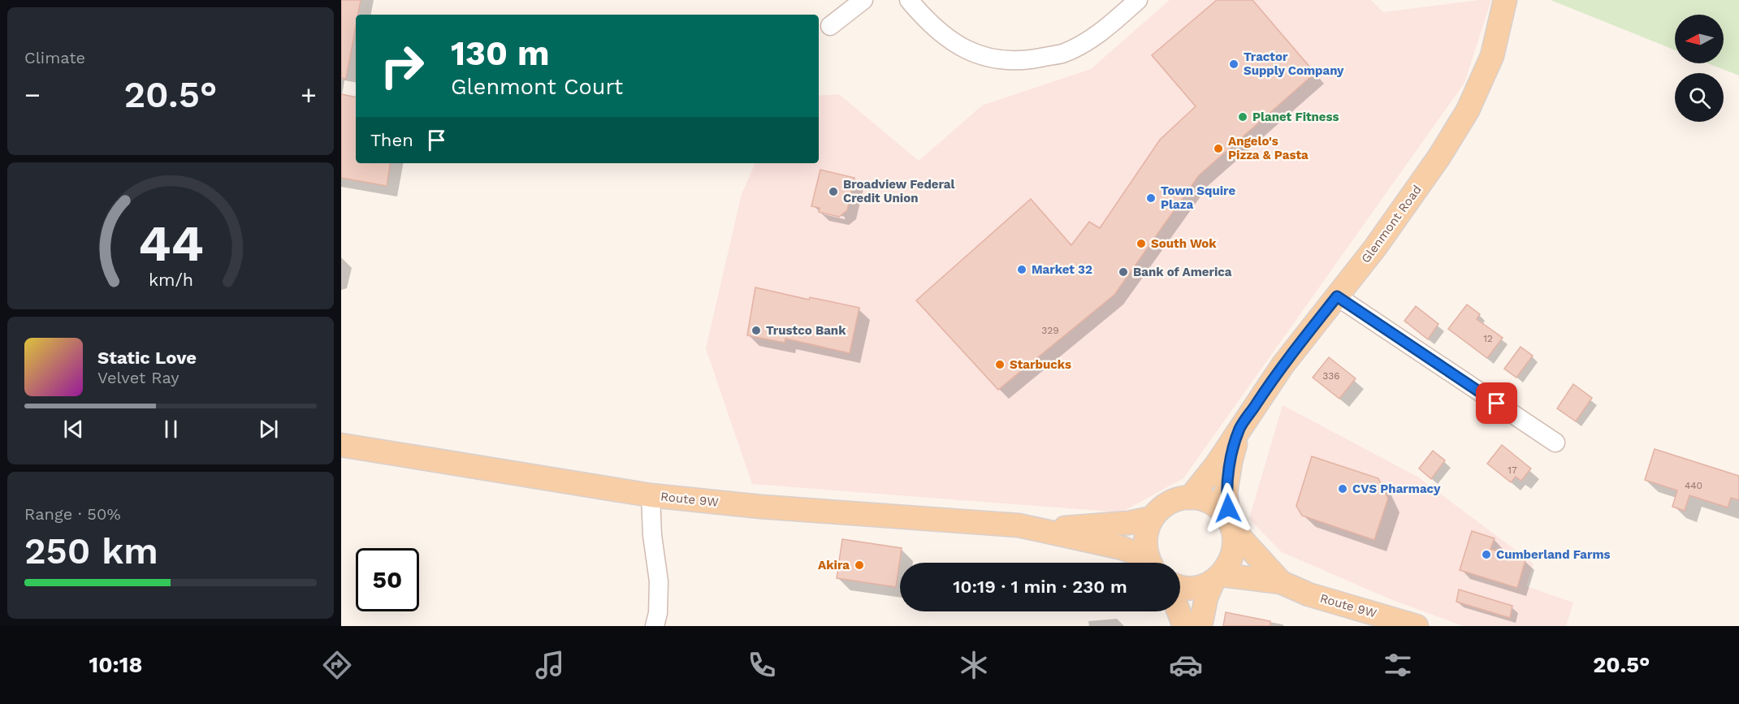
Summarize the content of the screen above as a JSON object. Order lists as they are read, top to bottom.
{
  "streets": {
    "main road": ["Glenmont Road", "Route 9W"]
  },
  "crossings": [
    ["Glenmont Road", "Route 9W"]
  ],
  "places": [
    "Tractor Supply Company",
    "Planet Fitness",
    "Angelo's Pizza & Pasta",
    "Broadview Federal Credit Union",
    "Town Squire Plaza",
    "South Wok",
    "Market 32",
    "Bank of America",
    "Trustco Bank",
    "Starbucks",
    "CVS Pharmacy",
    "Cumberland Farms",
    "Akira"
  ],
  "house_numbers": [
    "329",
    "12",
    "336",
    "17",
    "440"
  ],
  "north": "left",
  "page": {
    "tile": [
      "Climate",
      ["Range · 50%", "250 km"]
    ],
    "turn": ["130 m", "Glenmont Court"],
    "heat": ["−", "20.5°", "+"],
    "then": "Then",
    "song": ["Static Love", "Velvet Ray"],
    "limit": "50",
    "trip": "10:19 · 1 min · 230 m",
    "tabs": ["10:18", "20.5°"],
    "gauge": ["44", "km/h"]
  }
}
